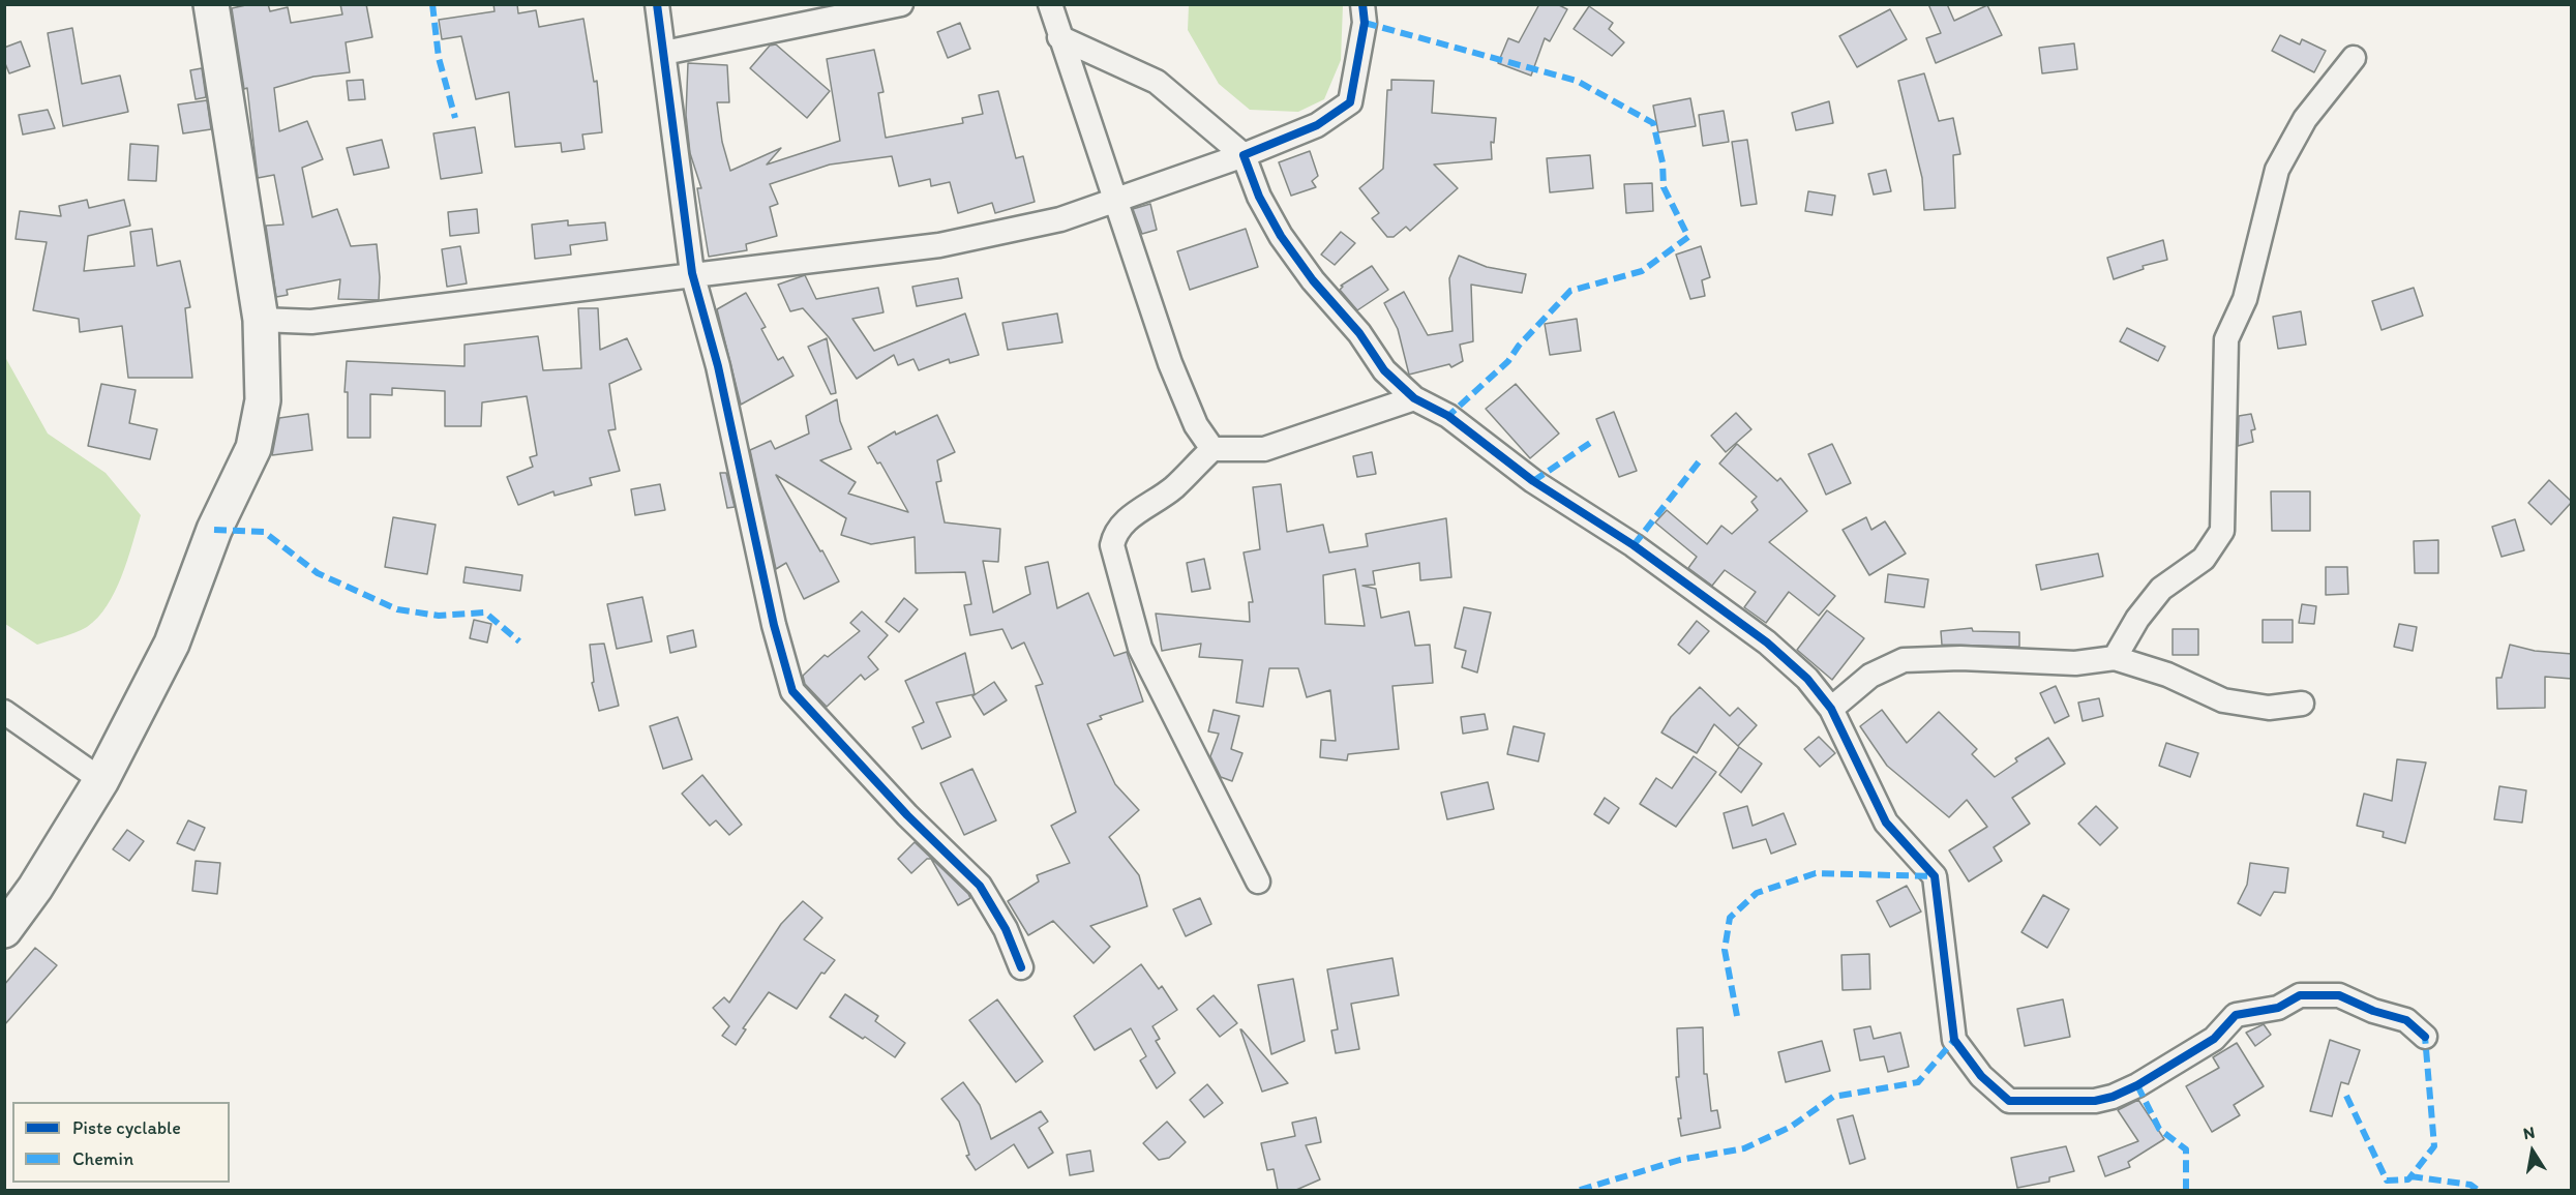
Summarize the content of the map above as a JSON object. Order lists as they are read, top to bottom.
{
  "legend": ["Piste cyclable", "Chemin"],
  "north": "top"
}
